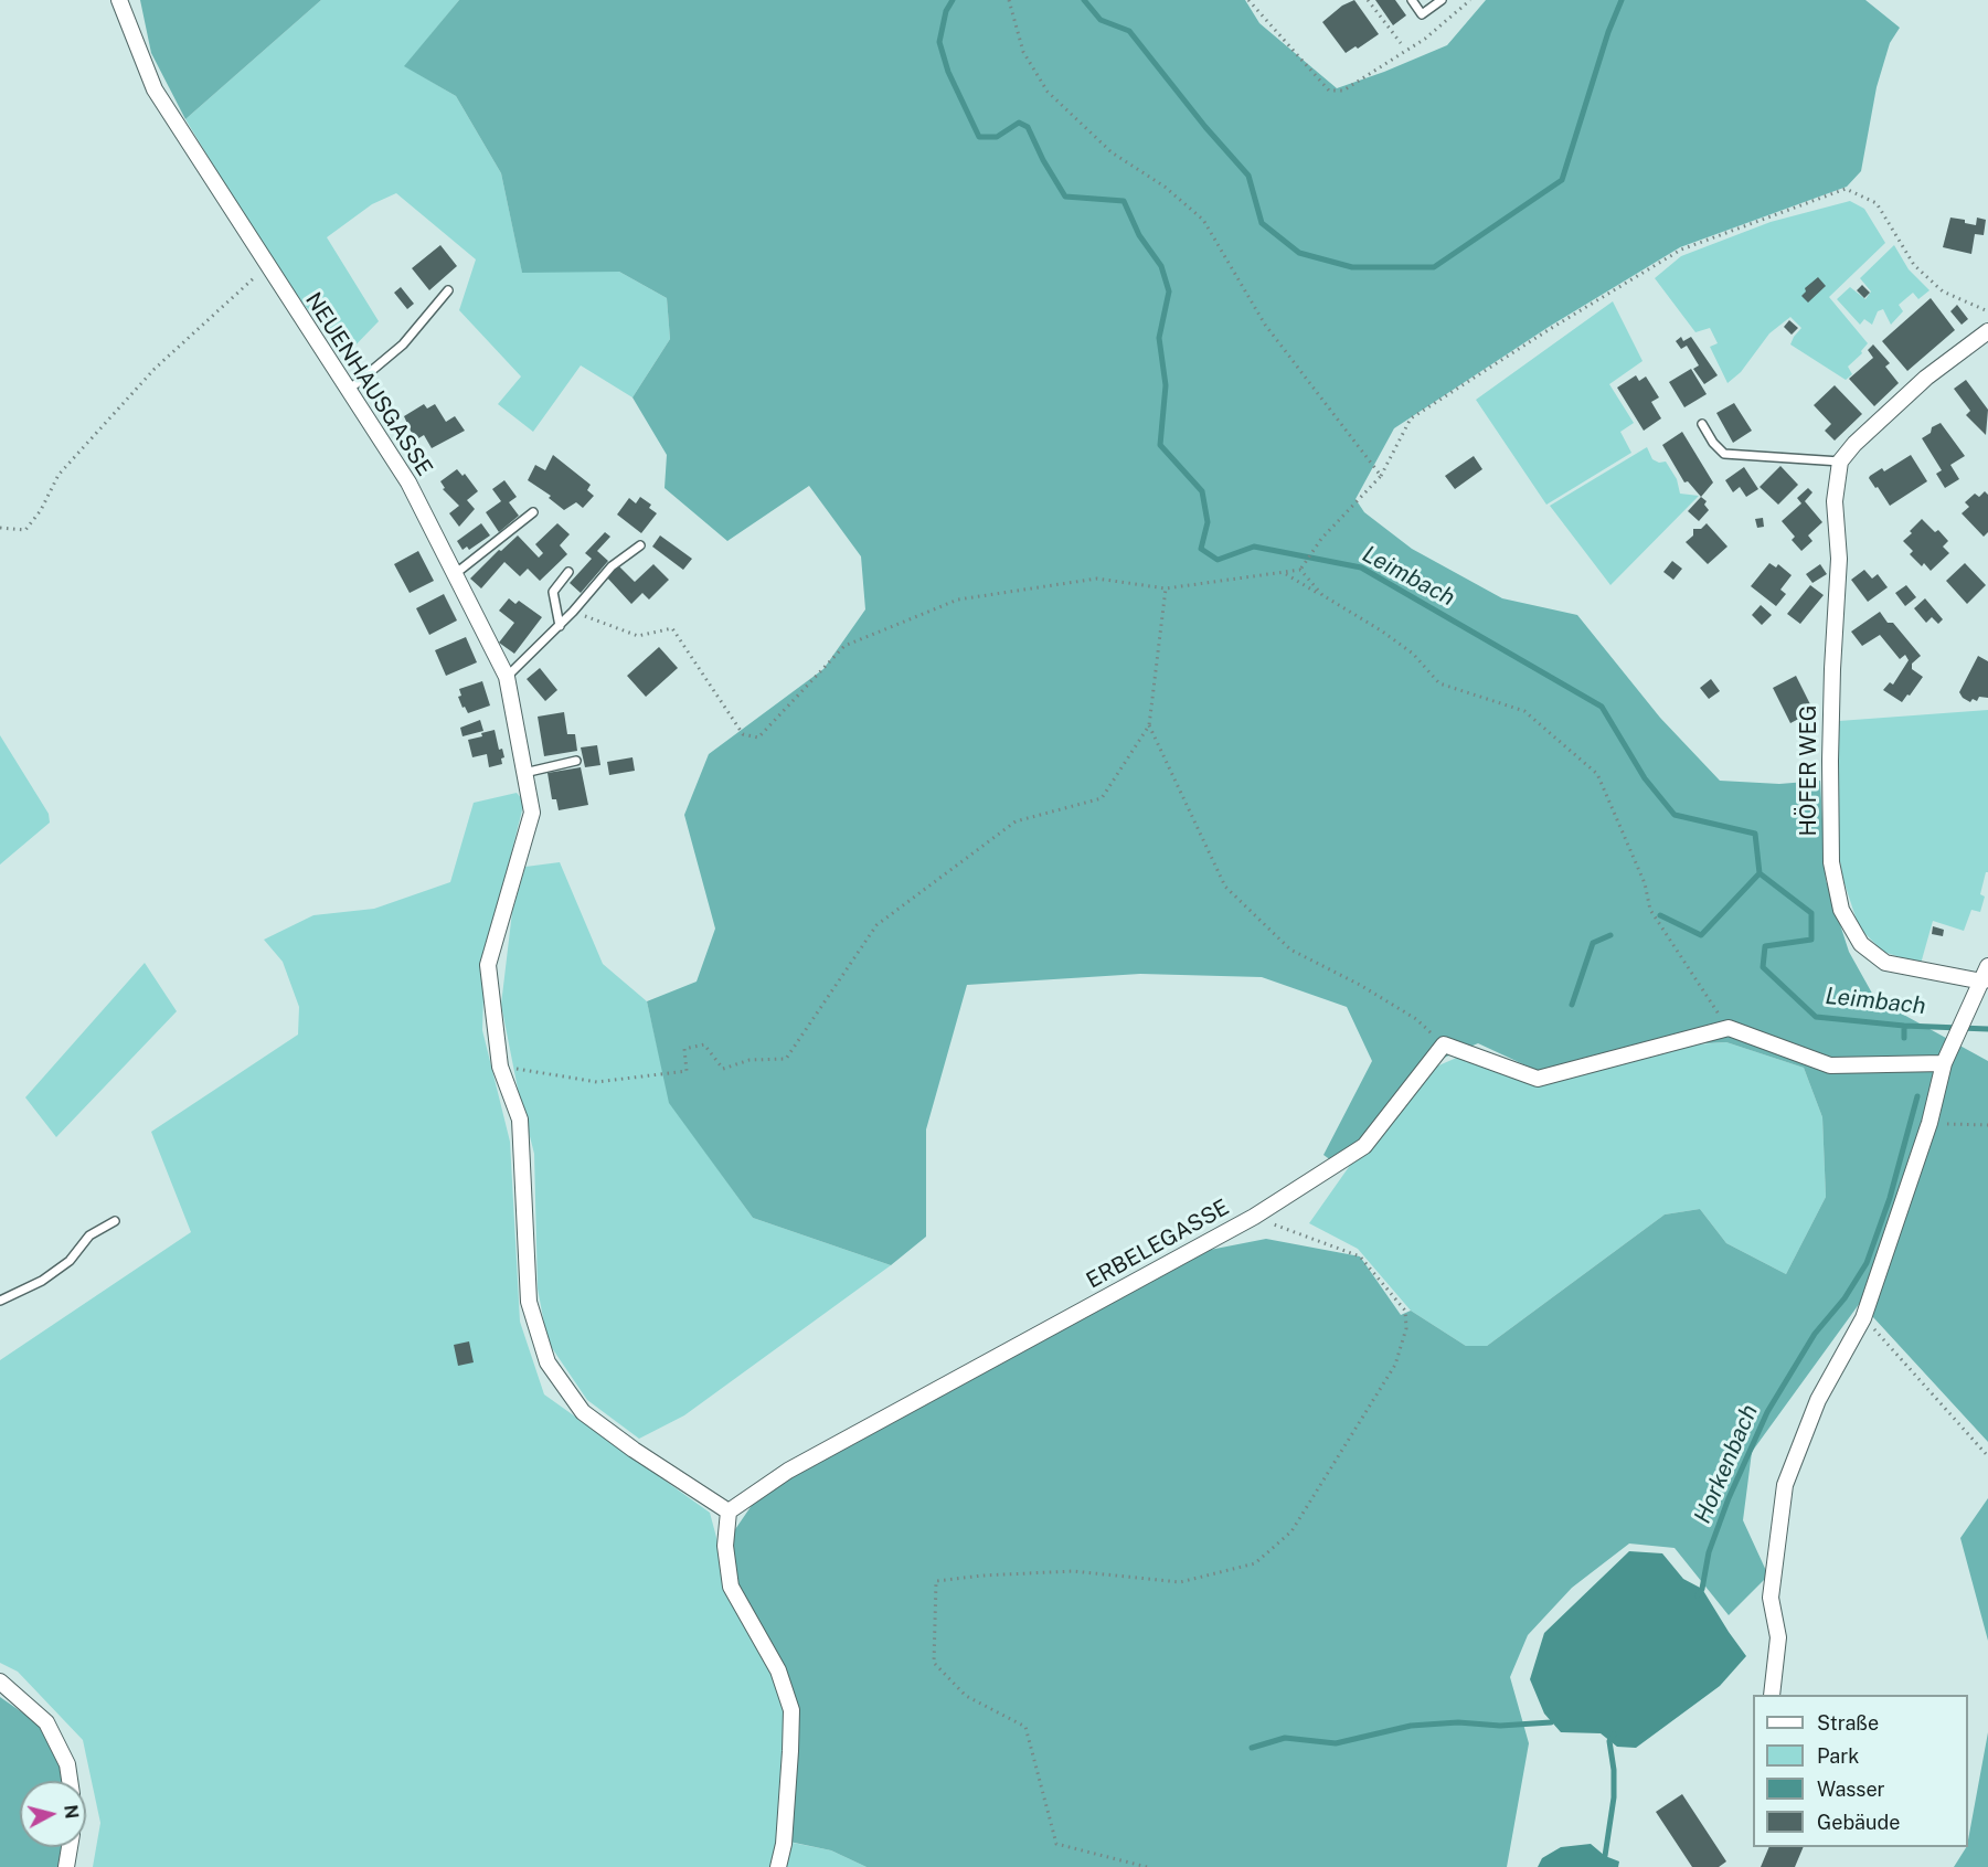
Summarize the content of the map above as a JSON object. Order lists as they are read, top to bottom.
{
  "streets": {
    "street": ["NEUENHAUSGASSE", "HÖFER WEG", "ERBELEGASSE"]
  },
  "water": ["Leimbach", "Horkenbach"],
  "legend": [
    "Straße",
    "Park",
    "Wasser",
    "Gebäude"
  ],
  "north": "right"
}
